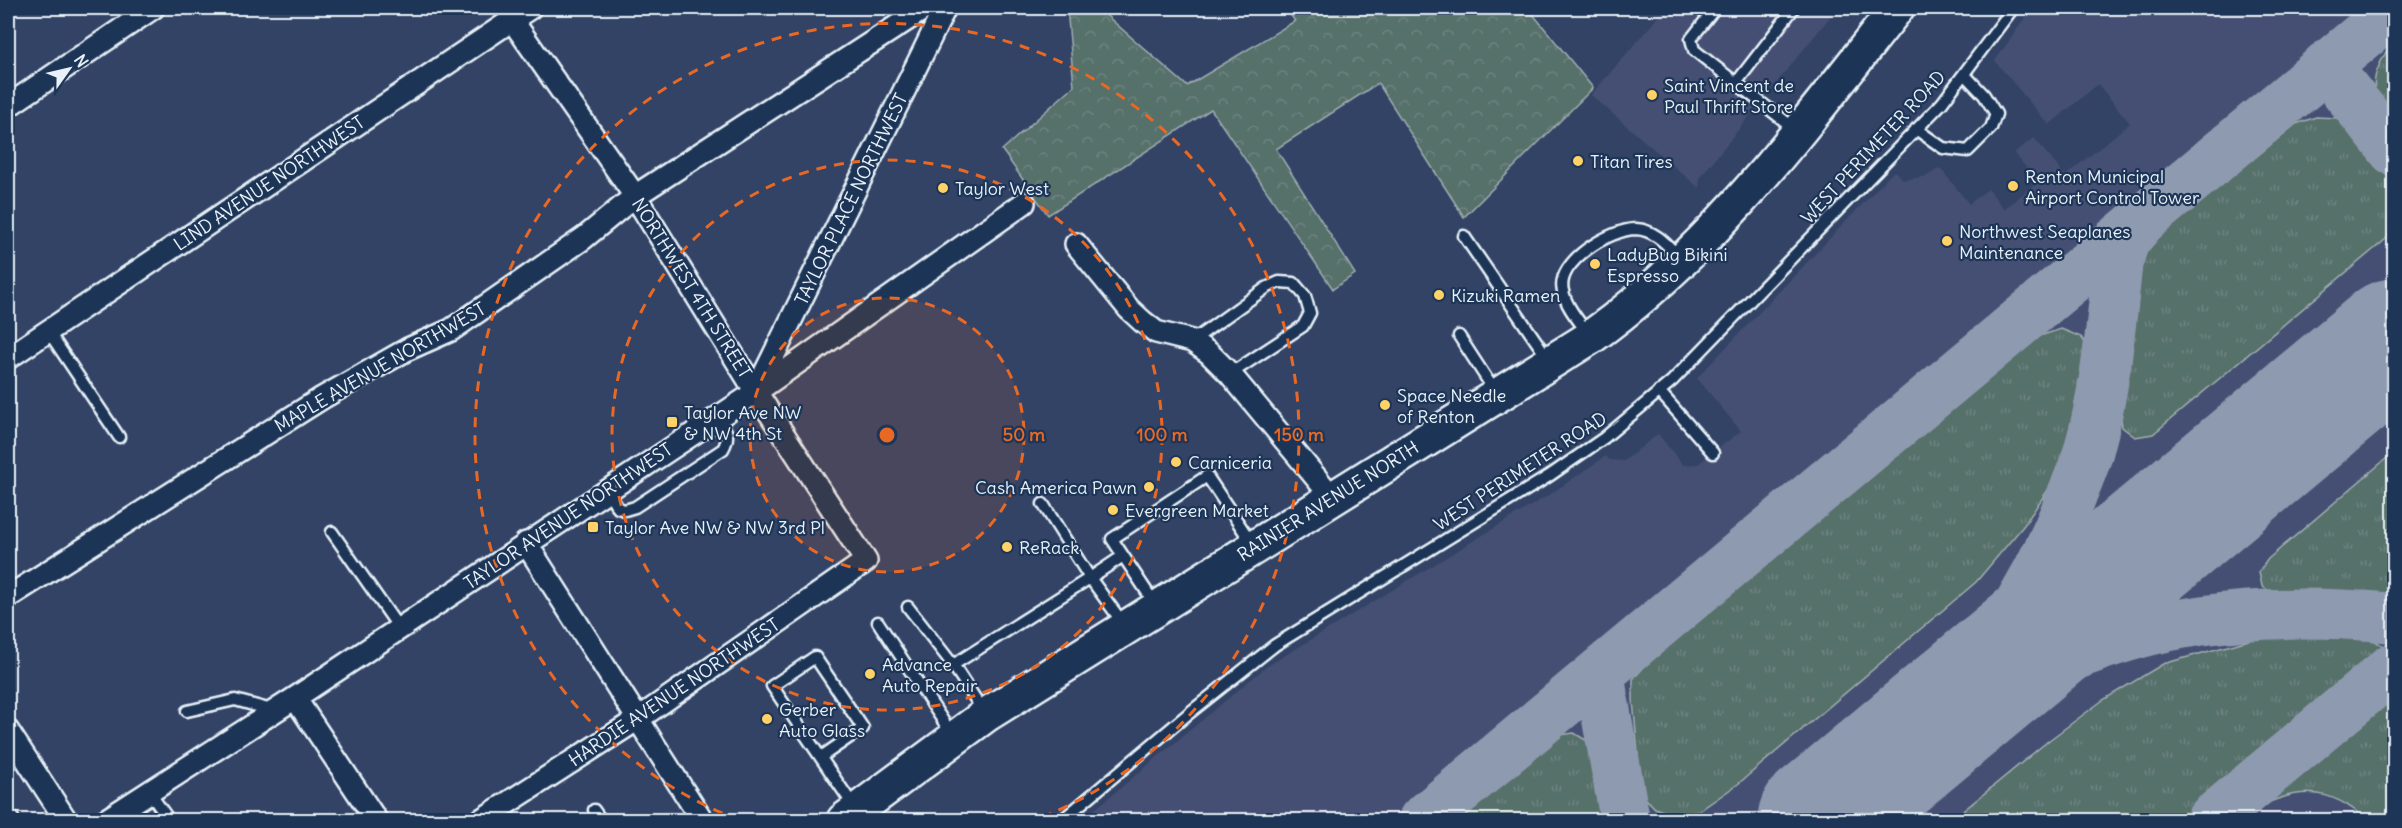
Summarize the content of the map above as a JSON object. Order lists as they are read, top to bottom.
{
  "streets": {
    "main road": ["RAINIER AVENUE NORTH"],
    "street": [
      "LIND AVENUE NORTHWEST",
      "TAYLOR PLACE NORTHWEST",
      "NORTHWEST 4TH STREET",
      "MAPLE AVENUE NORTHWEST",
      "TAYLOR AVENUE NORTHWEST",
      "HARDIE AVENUE NORTHWEST"
    ],
    "lane": ["WEST PERIMETER ROAD"]
  },
  "crossings": [
    ["LIND AVENUE NORTHWEST", "NORTHWEST 4TH STREET"],
    ["TAYLOR PLACE NORTHWEST", "NORTHWEST 4TH STREET"],
    ["TAYLOR PLACE NORTHWEST", "TAYLOR AVENUE NORTHWEST"],
    ["NORTHWEST 4TH STREET", "MAPLE AVENUE NORTHWEST"],
    ["NORTHWEST 4TH STREET", "TAYLOR AVENUE NORTHWEST"],
    ["NORTHWEST 4TH STREET", "HARDIE AVENUE NORTHWEST"]
  ],
  "places": {
    "other": [
      "Saint Vincent de Paul Thrift Store",
      "Titan Tires",
      "Renton Municipal Airport Control Tower",
      "Taylor West",
      "Northwest Seaplanes Maintenance",
      "LadyBug Bikini Espresso",
      "Kizuki Ramen",
      "Space Needle of Renton",
      "Carniceria",
      "Cash America Pawn",
      "Evergreen Market",
      "ReRack",
      "Advance Auto Repair",
      "Gerber Auto Glass"
    ],
    "transit": ["Taylor Ave NW & NW 4th St", "Taylor Ave NW & NW 3rd Pl"]
  },
  "north": "top right",
  "rings": ["50 m", "100 m", "150 m"]
}
